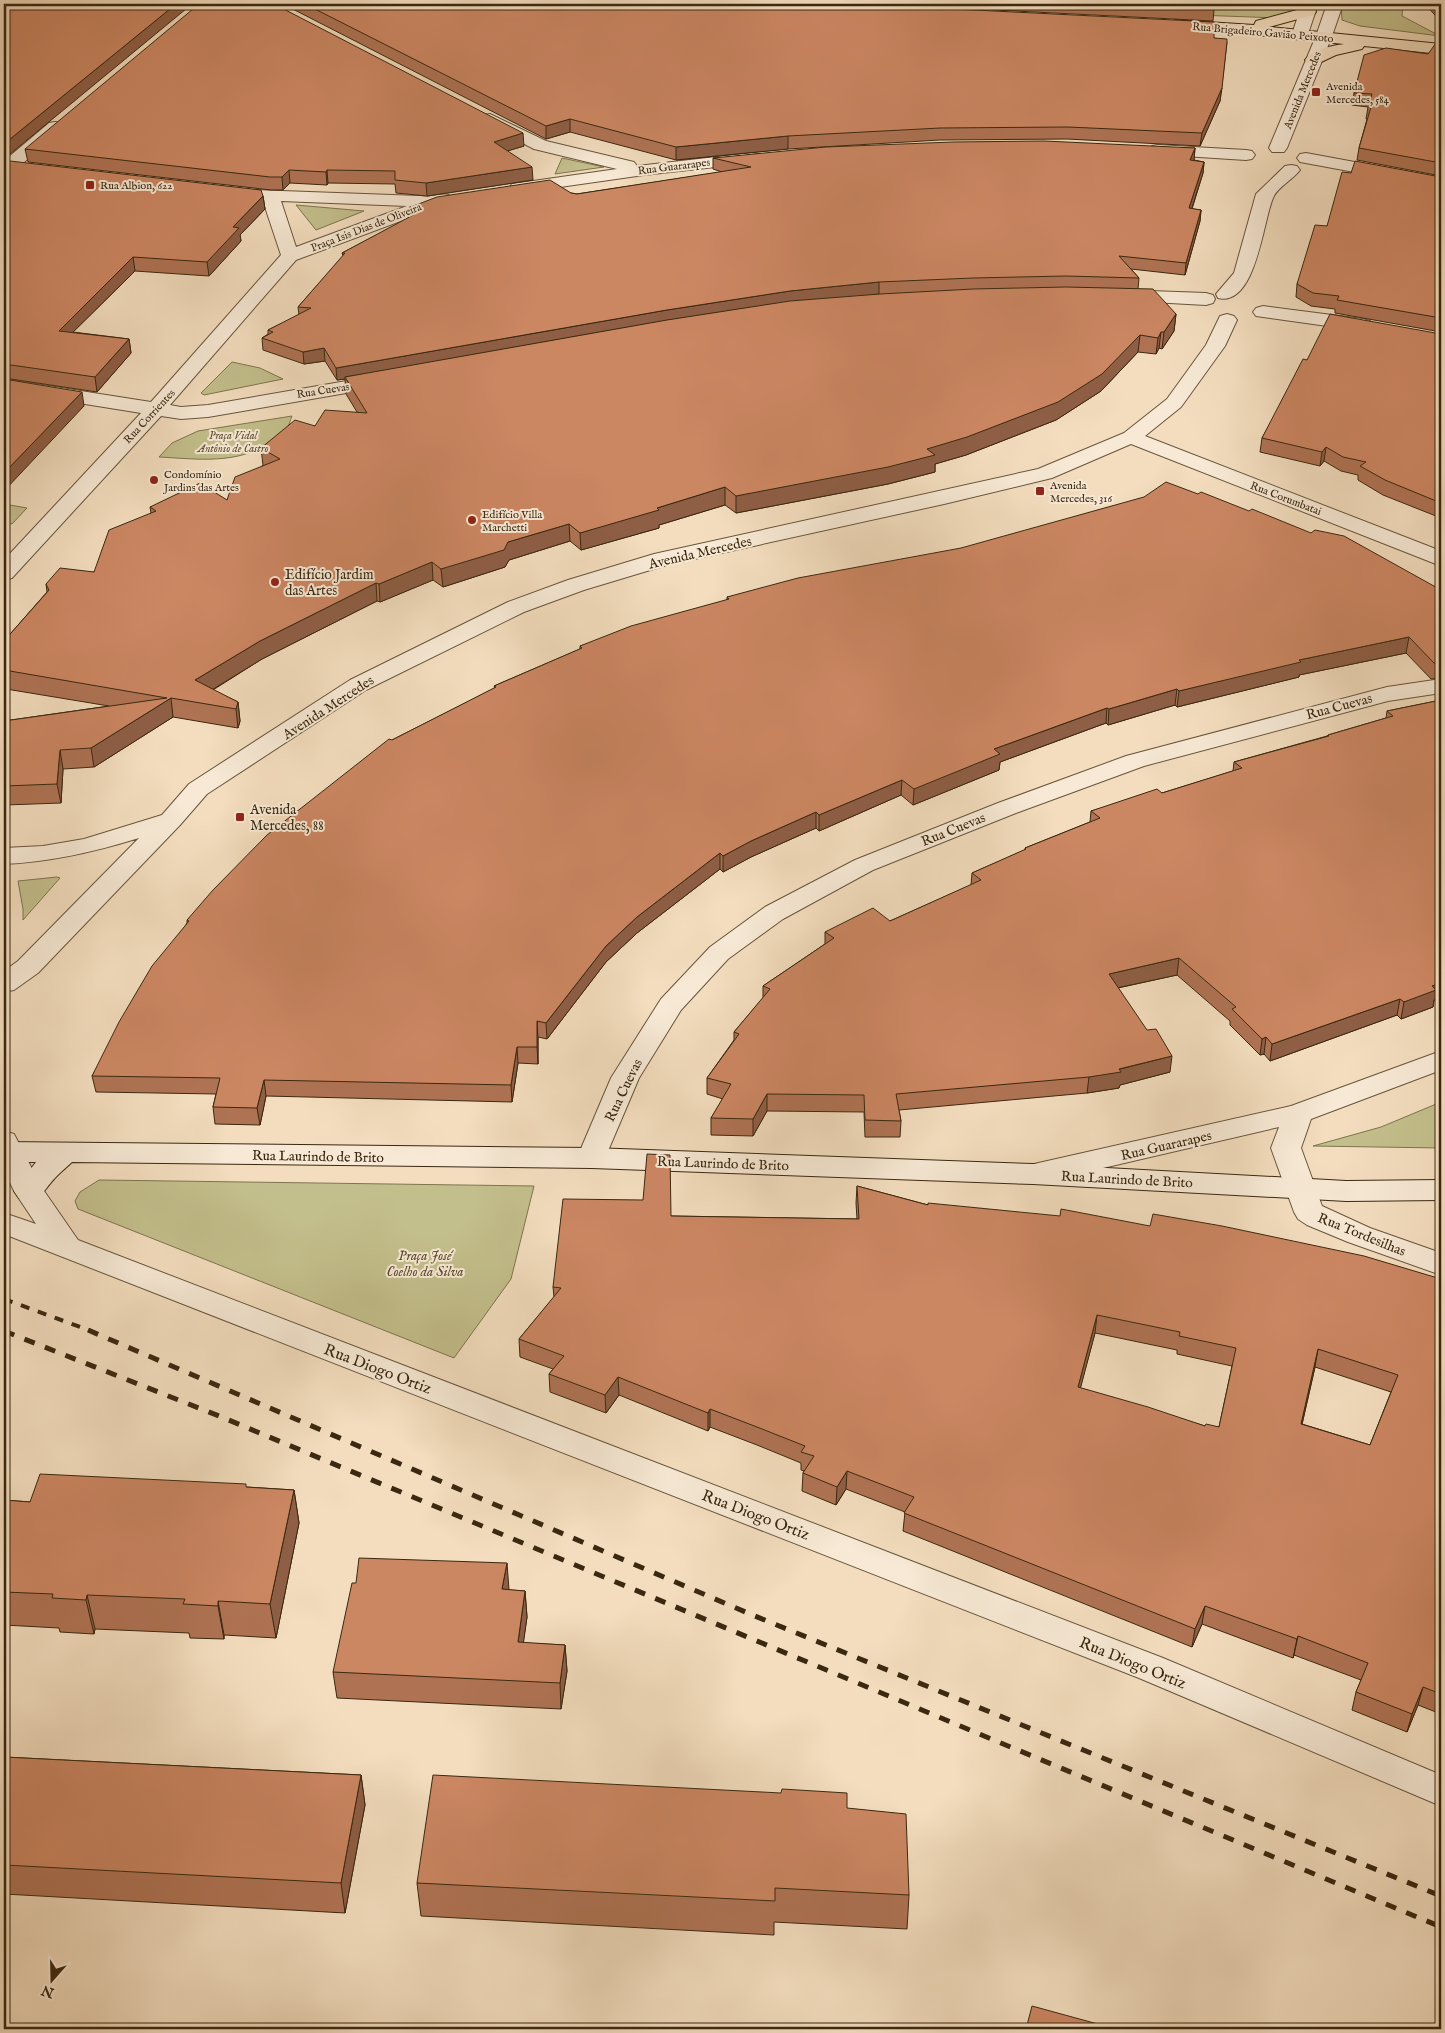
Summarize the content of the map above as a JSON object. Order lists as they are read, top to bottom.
{
  "streets": {
    "main road": ["Rua Brigadeiro Gavião Peixoto"],
    "street": [
      "Avenida Mercedes",
      "Rua Guararapes",
      "Praça Isis Dias de Oliveira",
      "Rua Cuevas",
      "Rua Corrientes",
      "Rua Corumbatai",
      "Rua Laurindo de Brito",
      "Rua Tordesilhas",
      "Rua Diogo Ortiz"
    ]
  },
  "crossings": [
    ["Rua Brigadeiro Gavião Peixoto", "Avenida Mercedes"],
    ["Avenida Mercedes", "Rua Corumbatai"],
    ["Rua Guararapes", "Rua Laurindo de Brito"],
    ["Praça Isis Dias de Oliveira", "Rua Corrientes"],
    ["Rua Cuevas", "Rua Corrientes"],
    ["Rua Cuevas", "Rua Laurindo de Brito"],
    ["Rua Laurindo de Brito", "Rua Tordesilhas"]
  ],
  "parks": ["Praça Vidal Antônio de Castro", "Praça José Coelho da Silva"],
  "places": {
    "transit": [
      "Avenida Mercedes, 584",
      "Rua Albion, 622",
      "Avenida Mercedes, 316",
      "Avenida Mercedes, 88"
    ],
    "other": ["Condomínio Jardins das Artes", "Edifício Villa Marchetti", "Edifício Jardim das Artes"]
  },
  "north": "bottom"
}
